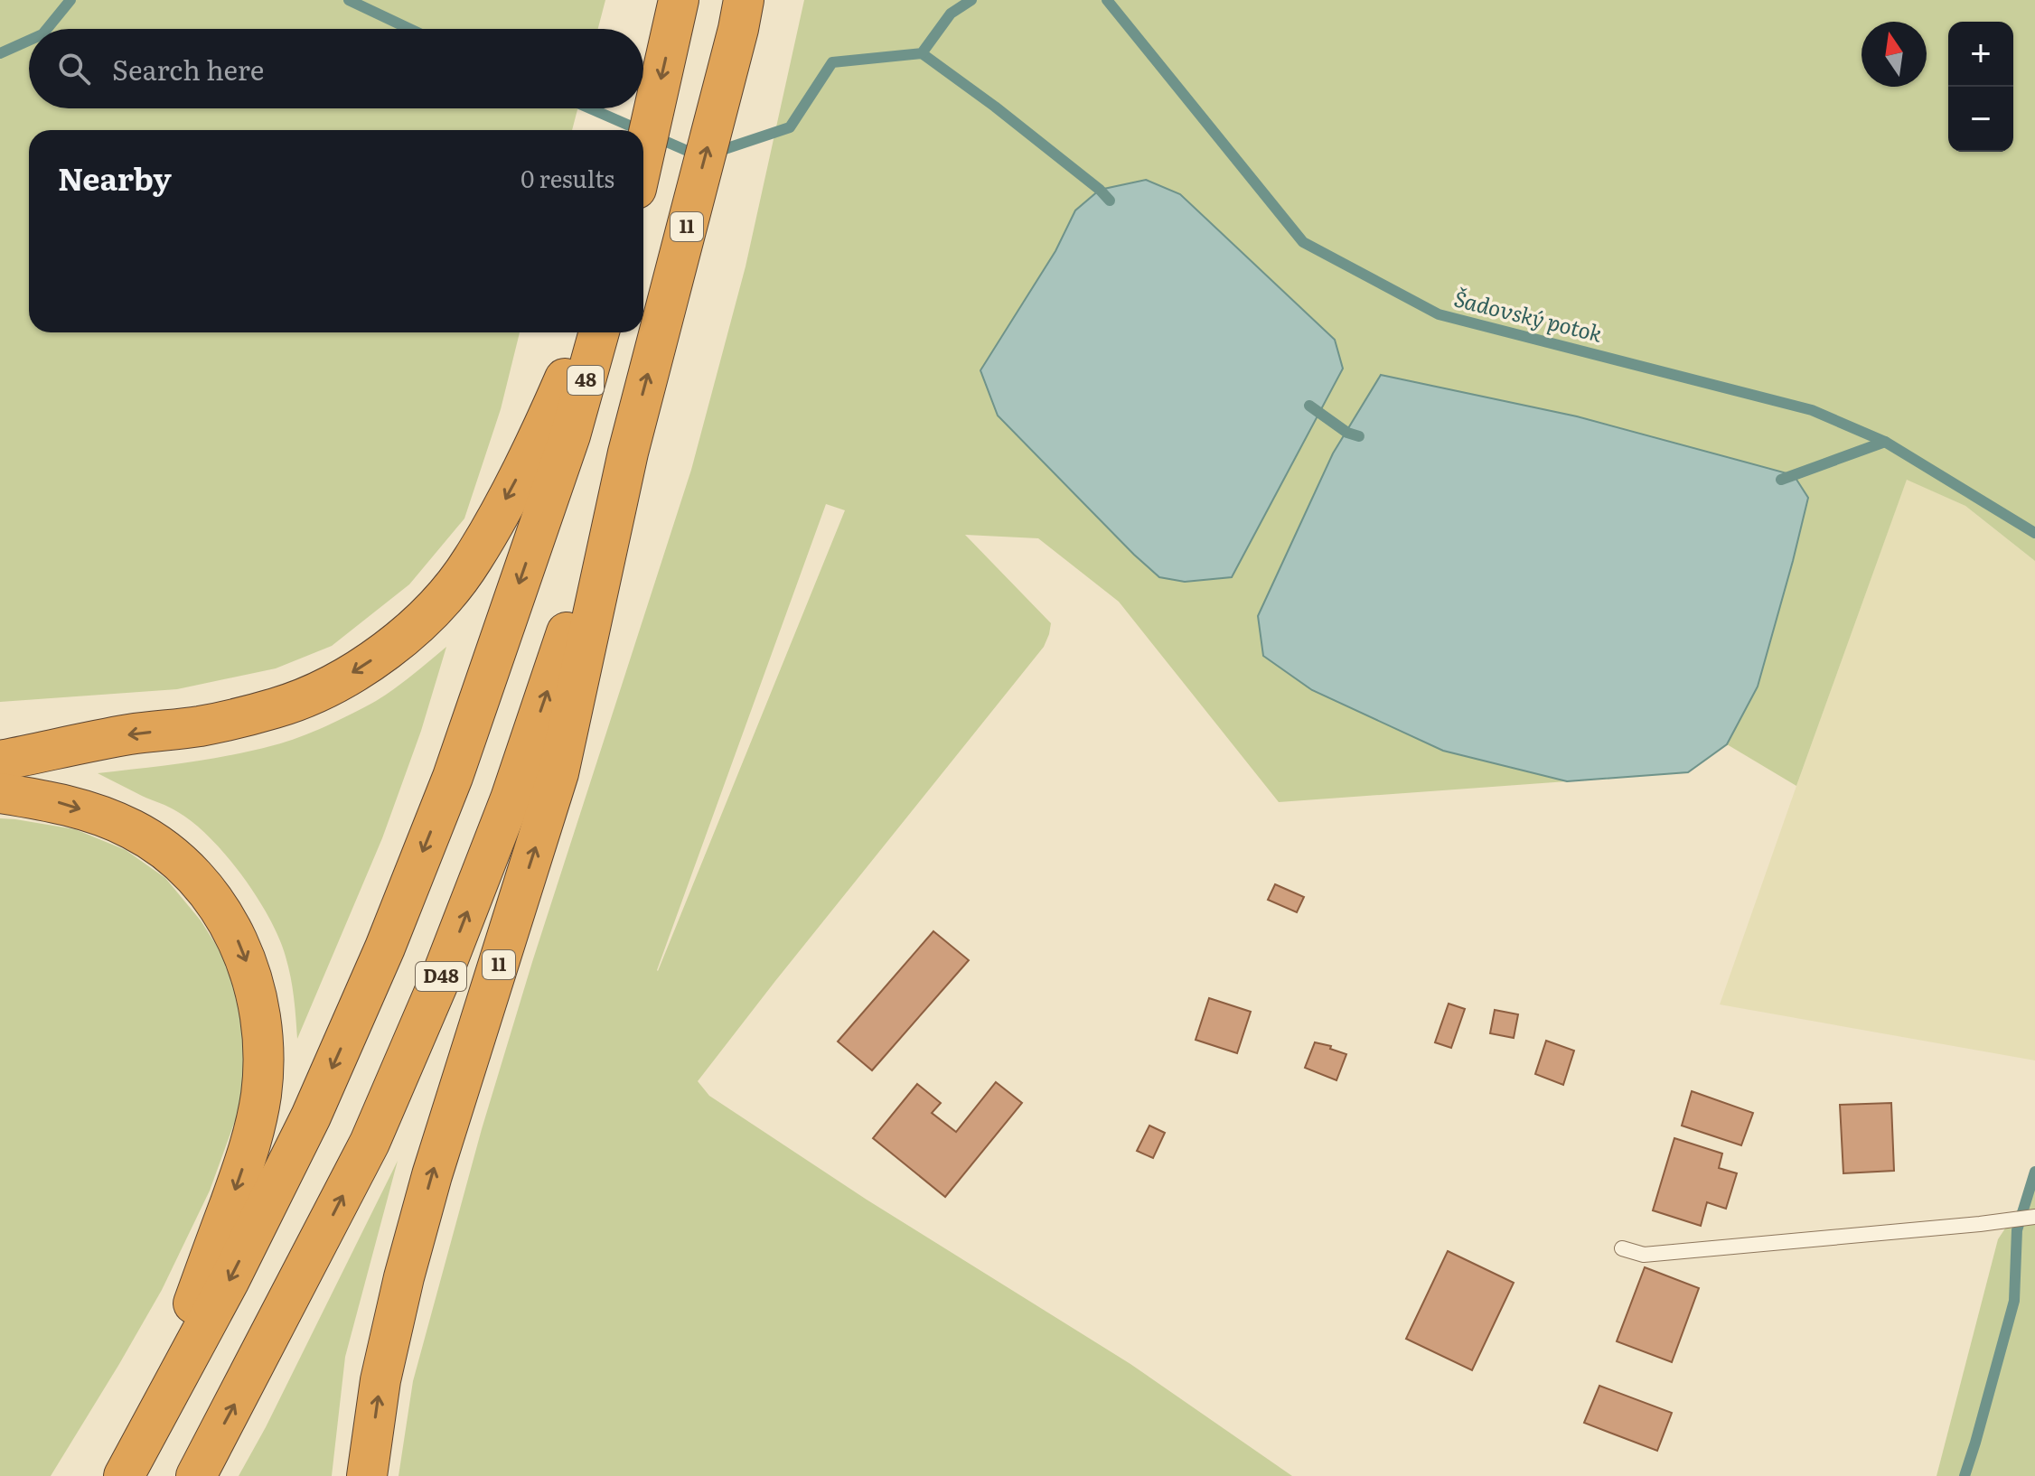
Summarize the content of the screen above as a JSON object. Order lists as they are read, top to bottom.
{
  "streets": {
    "highway": ["11", "48", "D48"]
  },
  "crossings": [
    ["11", "D48"]
  ],
  "water": ["Šadovský potok"],
  "north": "top",
  "page": {
    "map_buttons": ["+", "−"],
    "search": "Search here",
    "heading": ["Nearby", "0 results"]
  }
}
